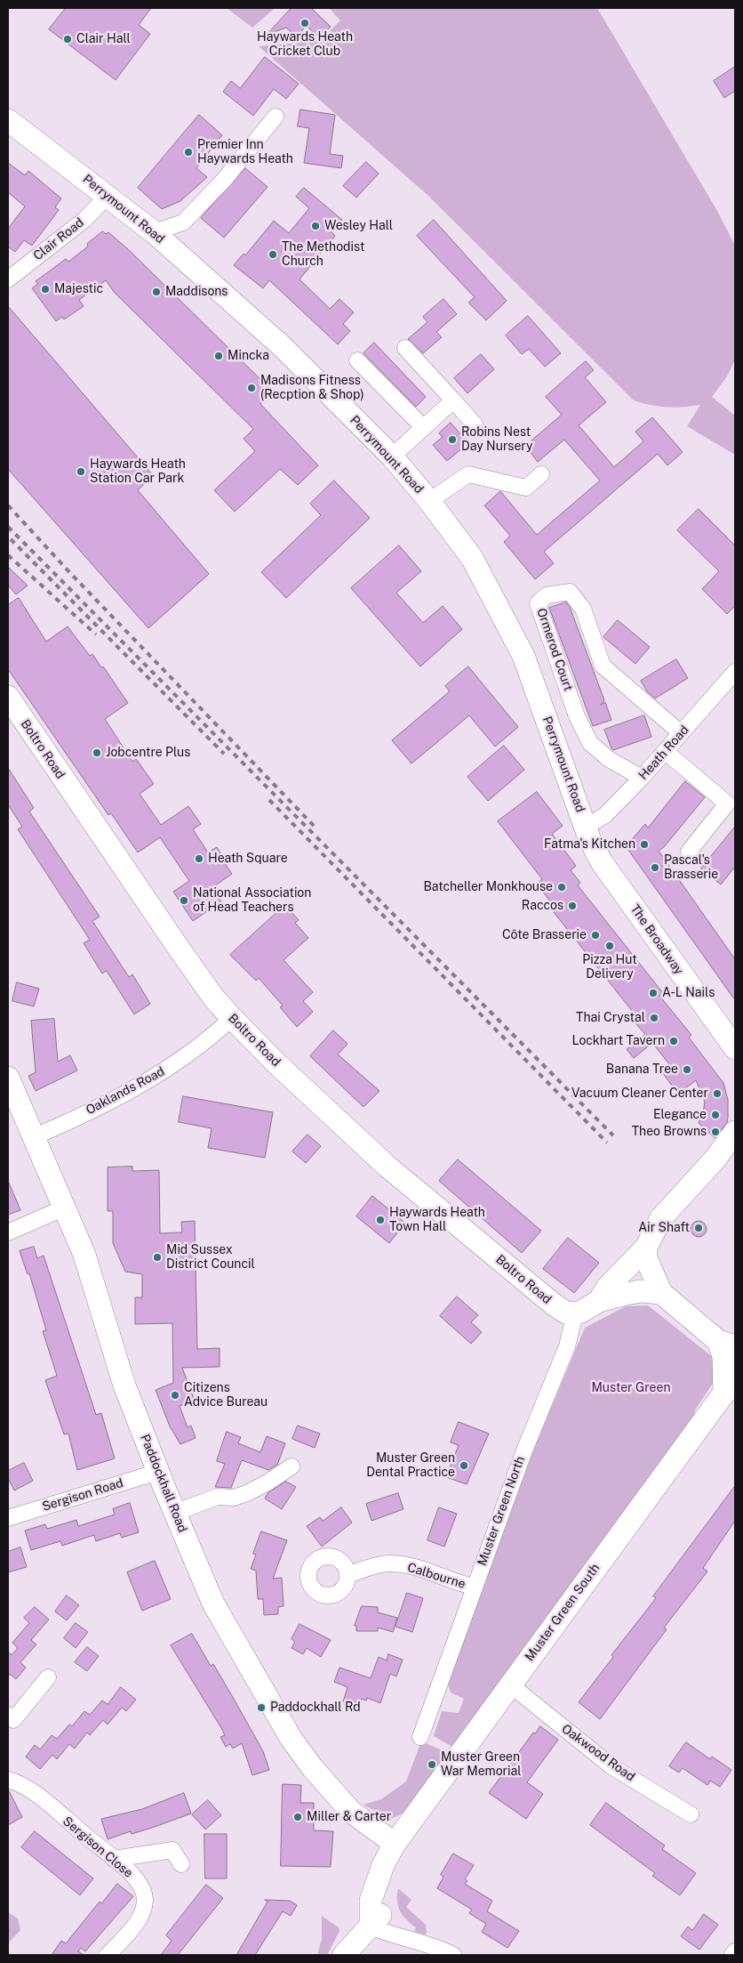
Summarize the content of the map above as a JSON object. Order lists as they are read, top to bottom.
{
  "streets": {
    "main road": [
      "Perrymount Road",
      "Boltro Road",
      "The Broadway",
      "Paddockhall Road",
      "Muster Green South"
    ],
    "street": [
      "Clair Road",
      "Ormerod Court",
      "Heath Road",
      "Oaklands Road",
      "Sergison Road",
      "Muster Green North",
      "Calbourne",
      "Oakwood Road",
      "Sergison Close"
    ]
  },
  "crossings": [
    ["Perrymount Road", "Clair Road"],
    ["Perrymount Road", "Heath Road"],
    ["Perrymount Road", "The Broadway"],
    ["Ormerod Court", "Heath Road"],
    ["Boltro Road", "Oaklands Road"],
    ["Boltro Road", "Muster Green North"],
    ["Heath Road", "The Broadway"],
    ["Oaklands Road", "Paddockhall Road"],
    ["Paddockhall Road", "Sergison Road"],
    ["Paddockhall Road", "Muster Green South"],
    ["Muster Green North", "Calbourne"],
    ["Muster Green South", "Oakwood Road"]
  ],
  "parks": ["Muster Green"],
  "places": [
    "Haywards Heath Cricket Club",
    "Clair Hall",
    "Premier Inn Haywards Heath",
    "Wesley Hall",
    "The Methodist Church",
    "Majestic",
    "Maddisons",
    "Mincka",
    "Madisons Fitness (Recption & Shop)",
    "Robins Nest Day Nursery",
    "Haywards Heath Station Car Park",
    "Jobcentre Plus",
    "Fatma's Kitchen",
    "Heath Square",
    "Pascal's Brasserie",
    "Batcheller Monkhouse",
    "National Association of Head Teachers",
    "Raccos",
    "Côte Brasserie",
    "Pizza Hut Delivery",
    "A-L Nails",
    "Thai Crystal",
    "Lockhart Tavern",
    "Banana Tree",
    "Vacuum Cleaner Center",
    "Elegance",
    "Theo Browns",
    "Haywards Heath Town Hall",
    "Air Shaft",
    "Mid Sussex District Council",
    "Citizens Advice Bureau",
    "Muster Green Dental Practice",
    "Paddockhall Rd",
    "Muster Green War Memorial",
    "Miller & Carter"
  ]
}
